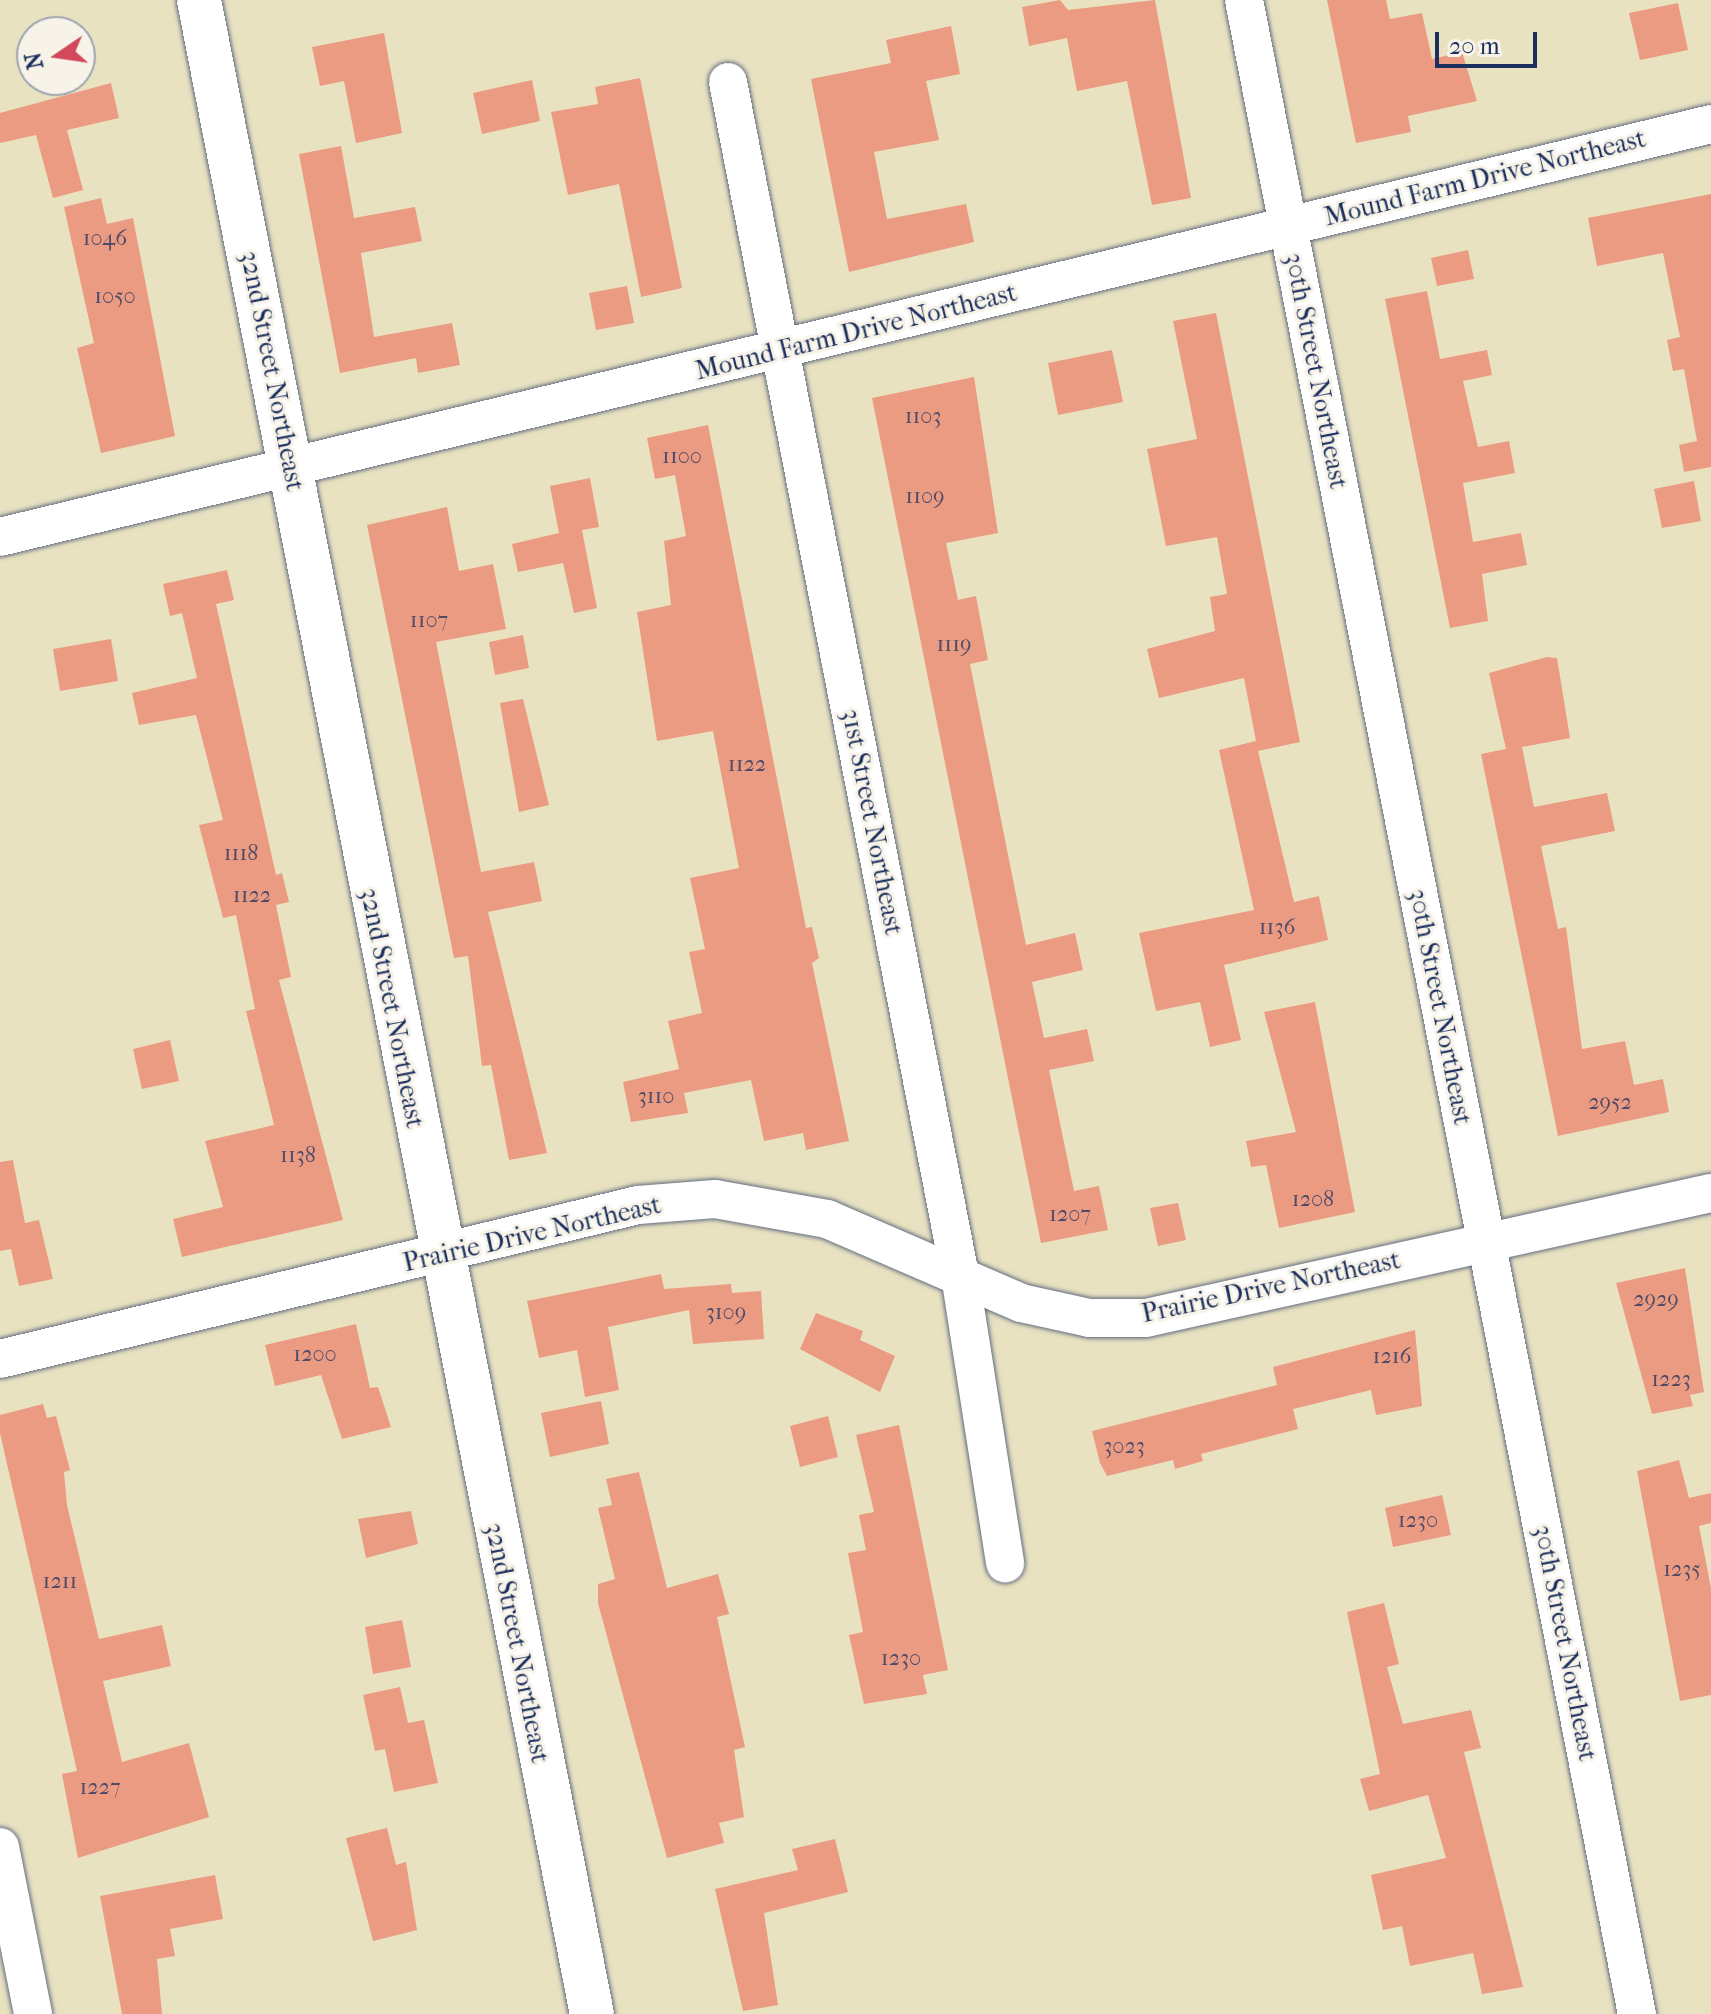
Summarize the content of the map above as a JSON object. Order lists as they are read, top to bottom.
{
  "streets": {
    "main road": ["32nd Street Northeast"],
    "street": [
      "Mound Farm Drive Northeast",
      "30th Street Northeast",
      "31st Street Northeast",
      "Prairie Drive Northeast"
    ]
  },
  "crossings": [
    ["Mound Farm Drive Northeast", "32nd Street Northeast"],
    ["Mound Farm Drive Northeast", "30th Street Northeast"],
    ["Mound Farm Drive Northeast", "31st Street Northeast"],
    ["32nd Street Northeast", "Prairie Drive Northeast"],
    ["30th Street Northeast", "Prairie Drive Northeast"],
    ["31st Street Northeast", "Prairie Drive Northeast"]
  ],
  "house_numbers": [
    "1046",
    "1050",
    "1103",
    "1100",
    "1109",
    "1107",
    "1119",
    "1122",
    "1118",
    "1122",
    "1136",
    "3110",
    "2952",
    "1138",
    "1208",
    "1207",
    "2929",
    "3109",
    "1200",
    "1216",
    "1223",
    "3023",
    "1230",
    "1235",
    "1211",
    "1230",
    "1227"
  ],
  "scale_bar": "20 m",
  "north": "left"
}
